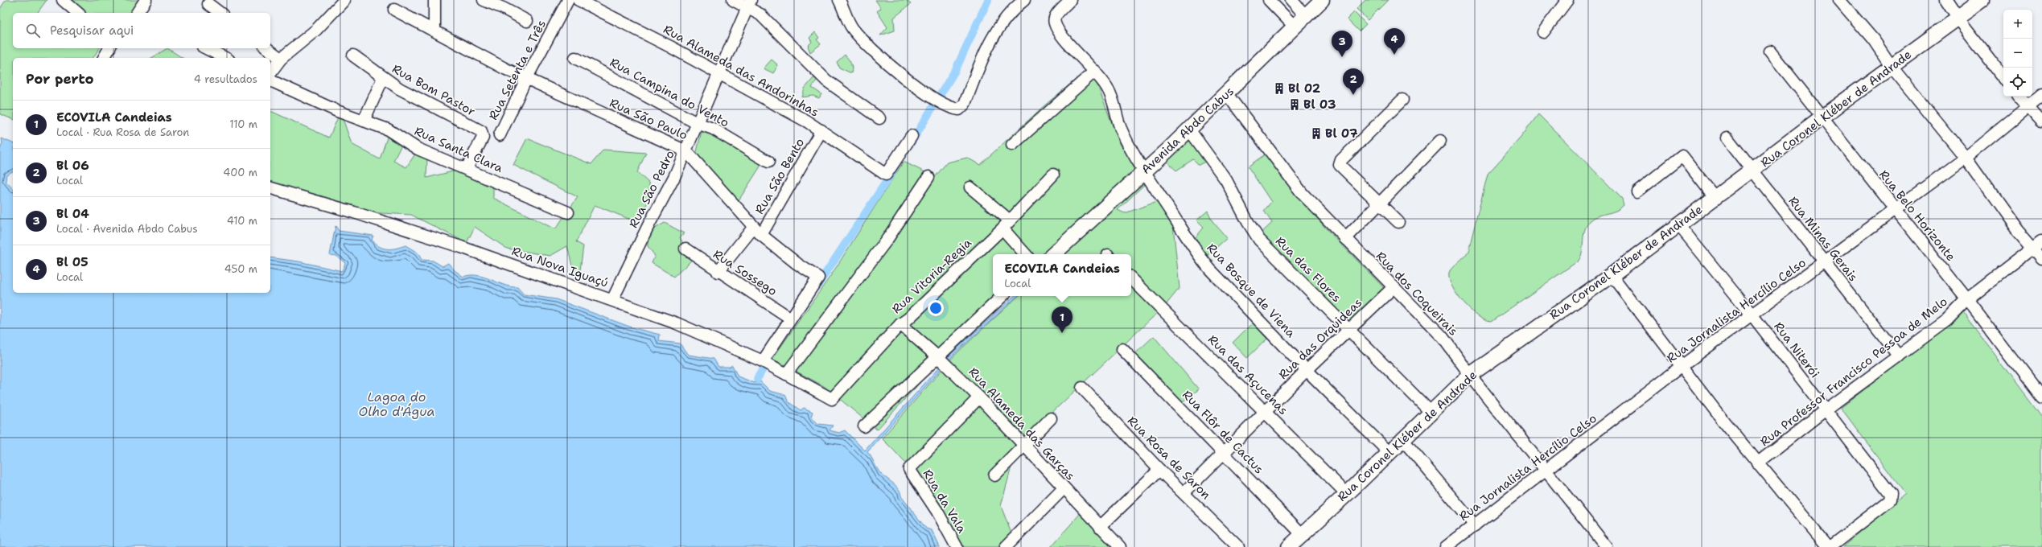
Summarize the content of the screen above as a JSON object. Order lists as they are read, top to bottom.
{
  "streets": {
    "main road": ["Rua Coronel Kléber de Andrade", "Avenida Abdo Cabus"],
    "street": [
      "Rua Setenta e Três",
      "Rua Alameda das Andorinhas",
      "Rua Bom Pastor",
      "Rua Campina do Vento",
      "Rua São Paulo",
      "Rua Santa Clara",
      "Rua São Bento",
      "Rua São Pedro",
      "Rua Belo Horizonte",
      "Rua Minas Gerais",
      "Rua Nova Iguaçú",
      "Rua das Flores",
      "Rua Sossego",
      "Rua Vitoria-Regia",
      "Rua Bosque de Viena",
      "Rua dos Coqueirais",
      "Rua Jornalista Hercílio Celso",
      "Rua das Orquideas",
      "Rua Niterói",
      "Rua Professor Francisco Pessoa de Melo",
      "Rua das Açucenas",
      "Rua Alameda das Garças",
      "Rua Flôr de Cactus",
      "Rua Rosa de Saron",
      "Rua da Vala"
    ]
  },
  "crossings": [
    ["Rua Setenta e Três", "Rua São Paulo"],
    ["Rua Alameda das Andorinhas", "Rua São Bento"],
    ["Rua Alameda das Andorinhas", "Rua São Pedro"],
    ["Rua Bom Pastor", "Rua Santa Clara"],
    ["Rua Campina do Vento", "Rua São Pedro"],
    ["Rua Coronel Kléber de Andrade", "Rua Belo Horizonte"],
    ["Rua Coronel Kléber de Andrade", "Rua Minas Gerais"],
    ["Rua Coronel Kléber de Andrade", "Rua das Flores"],
    ["Rua Coronel Kléber de Andrade", "Rua Bosque de Viena"],
    ["Rua Coronel Kléber de Andrade", "Rua dos Coqueirais"],
    ["Rua Coronel Kléber de Andrade", "Rua Niterói"],
    ["Rua Coronel Kléber de Andrade", "Rua das Açucenas"],
    ["Rua Coronel Kléber de Andrade", "Rua Flôr de Cactus"],
    ["Rua São Paulo", "Rua São Bento"],
    ["Rua São Paulo", "Rua São Pedro"],
    ["Rua São Paulo", "Rua Sossego"],
    ["Avenida Abdo Cabus", "Rua das Flores"],
    ["Avenida Abdo Cabus", "Rua Bosque de Viena"],
    ["Avenida Abdo Cabus", "Rua dos Coqueirais"],
    ["Rua São Bento", "Rua Sossego"],
    ["Rua São Pedro", "Rua Nova Iguaçú"],
    ["Rua Belo Horizonte", "Rua Jornalista Hercílio Celso"],
    ["Rua Belo Horizonte", "Rua Professor Francisco Pessoa de Melo"],
    ["Rua Minas Gerais", "Rua Jornalista Hercílio Celso"],
    ["Rua Minas Gerais", "Rua Professor Francisco Pessoa de Melo"],
    ["Rua Nova Iguaçú", "Rua Vitoria-Regia"],
    ["Rua das Flores", "Rua das Orquideas"],
    ["Rua Vitoria-Regia", "Rua Alameda das Garças"],
    ["Rua Bosque de Viena", "Rua das Orquideas"],
    ["Rua dos Coqueirais", "Rua Jornalista Hercílio Celso"],
    ["Rua dos Coqueirais", "Rua das Orquideas"],
    ["Rua Jornalista Hercílio Celso", "Rua Niterói"],
    ["Rua das Orquideas", "Rua das Açucenas"],
    ["Rua das Orquideas", "Rua Flôr de Cactus"],
    ["Rua das Orquideas", "Rua Rosa de Saron"],
    ["Rua Niterói", "Rua Professor Francisco Pessoa de Melo"],
    ["Rua Alameda das Garças", "Rua da Vala"]
  ],
  "water": ["Lagoa do Olho d'Água"],
  "places": {
    "building": ["Bl 02", "Bl 03", "Bl 07"]
  },
  "page": {
    "map_buttons": ["+", "−"],
    "search": "Pesquisar aqui",
    "pins": [
      "4",
      "3",
      "2",
      "1"
    ],
    "heading": ["Por perto", "4 resultados"],
    "list": [
      {
        "mark": "1",
        "name": "ECOVILA Candeias",
        "note": "Local · Rua Rosa de Saron",
        "value": "110 m"
      },
      {
        "mark": "2",
        "name": "Bl 06",
        "note": "Local",
        "value": "400 m"
      },
      {
        "mark": "3",
        "name": "Bl 04",
        "note": "Local · Avenida Abdo Cabus",
        "value": "410 m"
      },
      {
        "mark": "4",
        "name": "Bl 05",
        "note": "Local",
        "value": "450 m"
      }
    ],
    "popup": ["ECOVILA Candeias", "Local"]
  }
}
